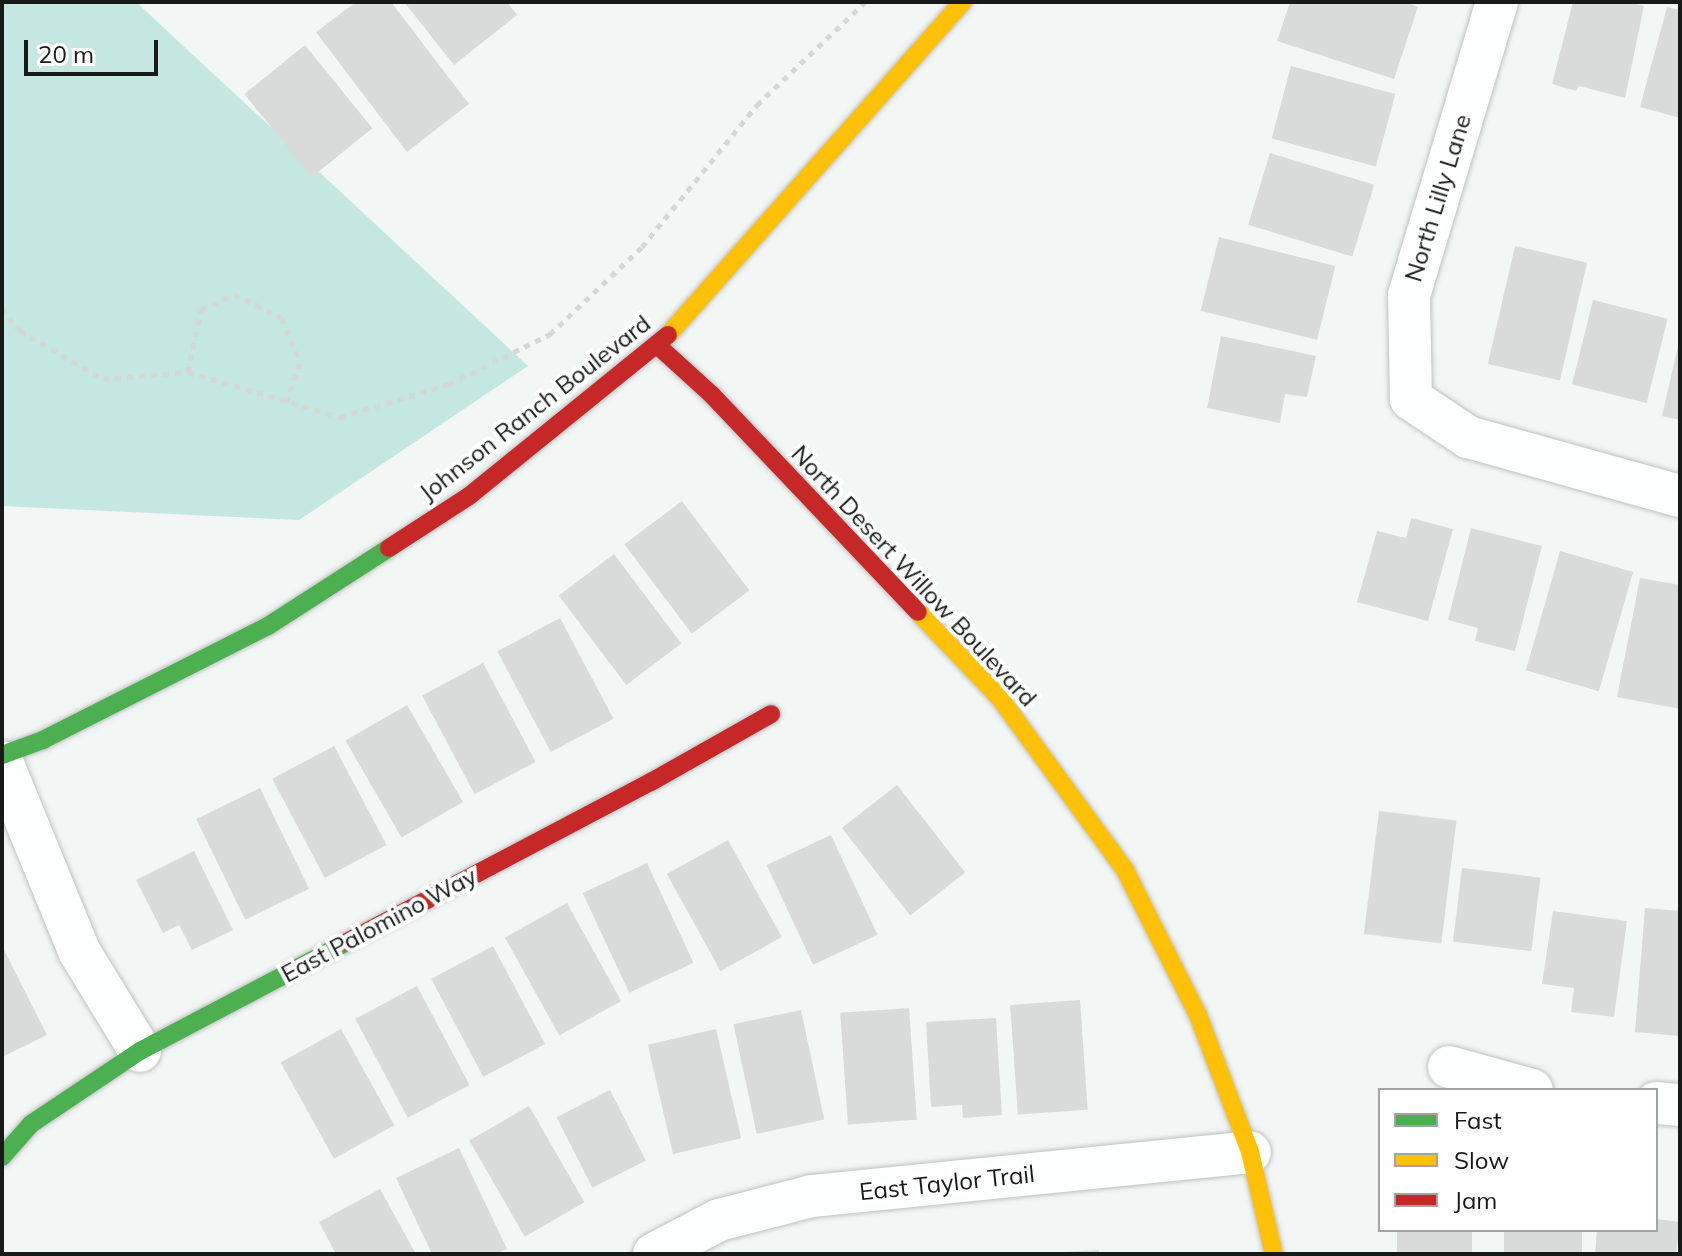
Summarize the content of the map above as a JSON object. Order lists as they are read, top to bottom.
{
  "streets": {
    "street": [
      "North Lilly Lane",
      "Johnson Ranch Boulevard",
      "North Desert Willow Boulevard",
      "East Palomino Way",
      "East Taylor Trail"
    ]
  },
  "crossings": [
    ["Johnson Ranch Boulevard", "North Desert Willow Boulevard"],
    ["North Desert Willow Boulevard", "East Taylor Trail"]
  ],
  "legend": ["Fast", "Slow", "Jam"],
  "scale_bar": "20 m"
}
